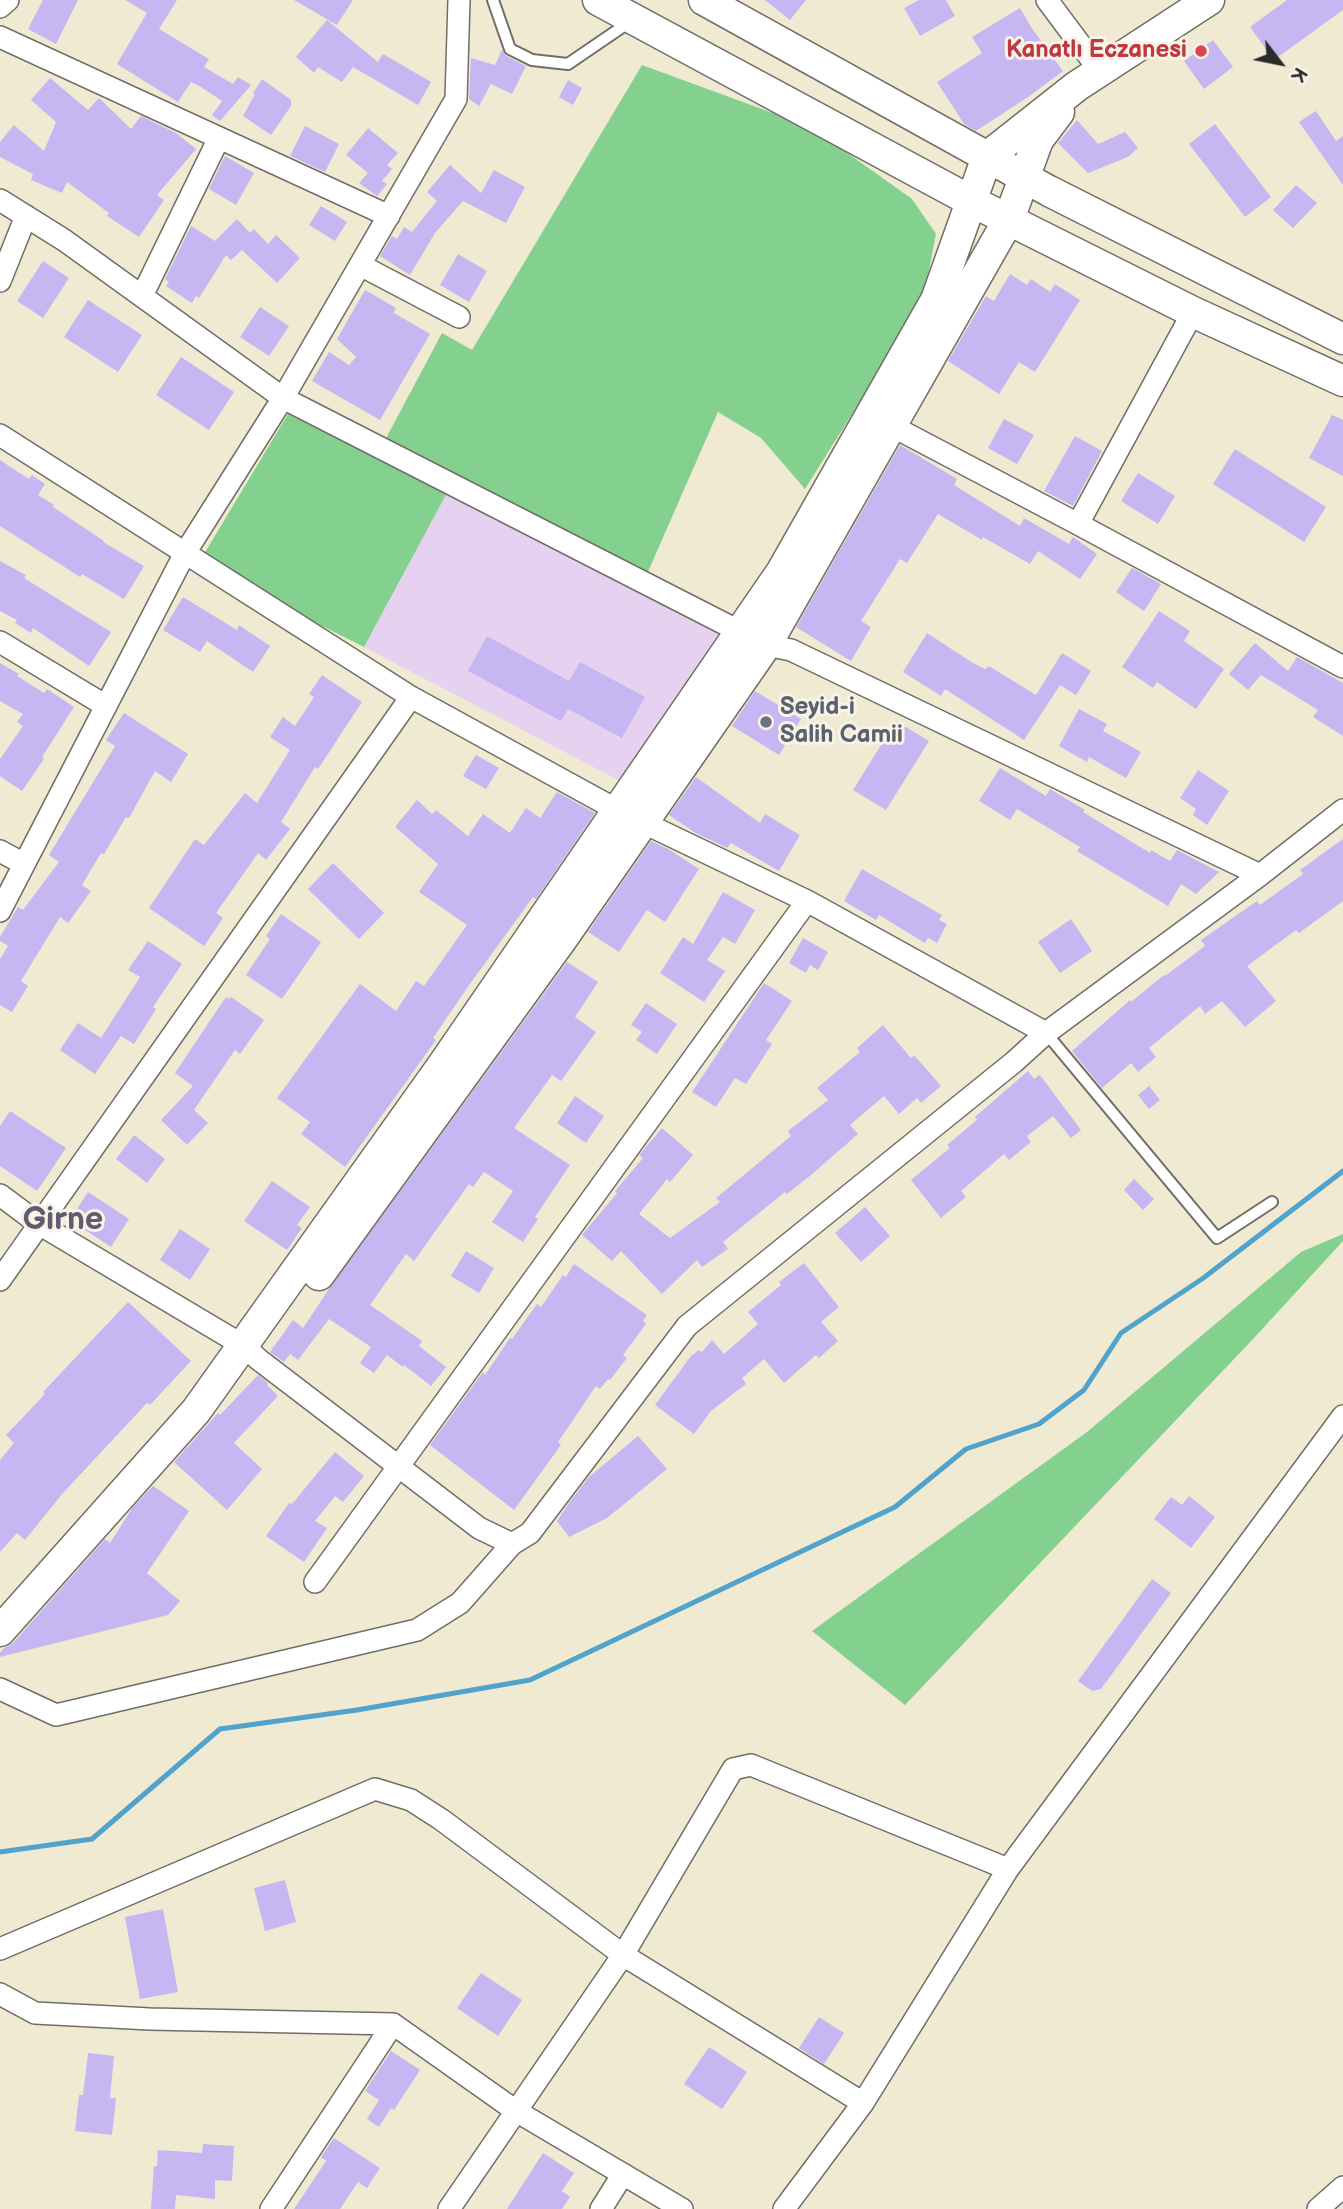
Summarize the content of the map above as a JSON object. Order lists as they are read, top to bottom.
{
  "districts": ["Girne"],
  "places": ["Kanatlı Eczanesi", "Seyid-i Salih Camii"],
  "north": "bottom right"
}
